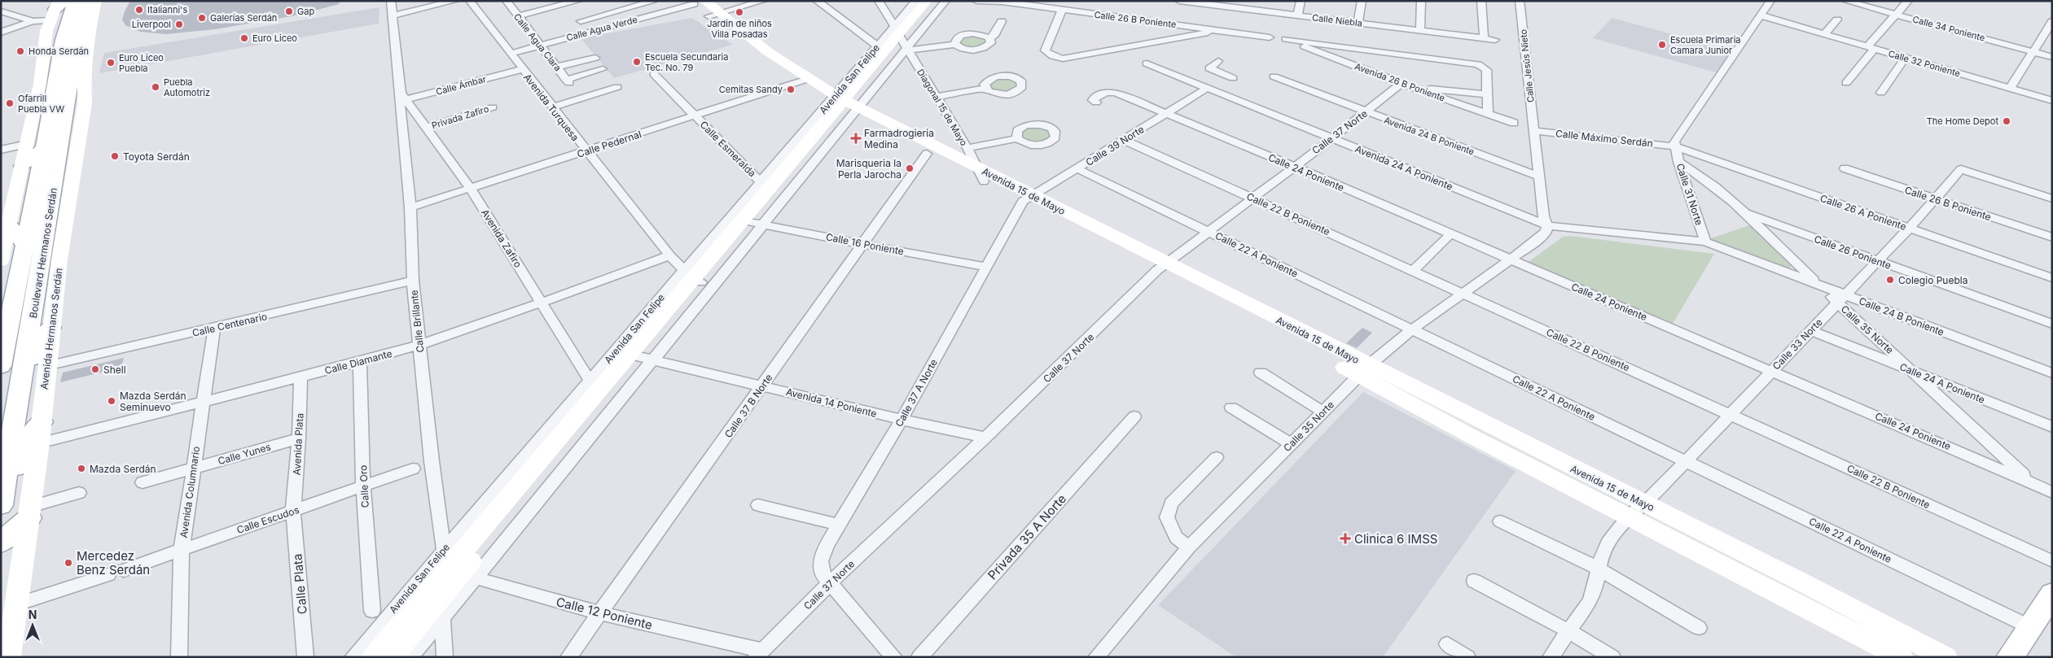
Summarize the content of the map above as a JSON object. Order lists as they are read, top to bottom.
{
  "streets": {
    "main road": [
      "Avenida San Felipe",
      "Avenida 15 de Mayo",
      "Boulevard Hermanos Serdán",
      "Avenida Hermanos Serdán"
    ],
    "street": [
      "Calle 26 B Poniente",
      "Calle Niebla",
      "Calle Agua Verde",
      "Calle 34 Poniente",
      "Calle Agua Clara",
      "Calle 32 Poniente",
      "Calle Jesús Nieto",
      "Avenida 26 B Poniente",
      "Calle Ámbar",
      "Avenida Turquesa",
      "Diagonal 15 de Mayo",
      "Privada Zafiro",
      "Calle 37 Norte",
      "Avenida 24 B Poniente",
      "Calle Máximo Serdán",
      "Calle Pedernal",
      "Calle 39 Norte",
      "Calle Esmeralda",
      "Avenida 24 A Poniente",
      "Calle 24 Poniente",
      "Calle 31 Norte",
      "Calle 26 A Poniente",
      "Calle 22 B Poniente",
      "Avenida Zafiro",
      "Calle 16 Poniente",
      "Calle 26 Poniente",
      "Calle 22 A Poniente",
      "Calle 24 B Poniente",
      "Calle Brillante",
      "Calle Centenario",
      "Calle 35 Norte",
      "Calle 33 Norte",
      "Calle Diamante",
      "Calle 24 A Poniente",
      "Calle 37 A Norte",
      "Avenida 14 Poniente",
      "Calle 37 B Norte",
      "Avenida Plata",
      "Calle Yunes",
      "Calle Oro",
      "Avenida Columnario",
      "Calle Escudos",
      "Privada 35 A Norte",
      "Calle Plata",
      "Calle 12 Poniente"
    ]
  },
  "crossings": [
    ["Calle 26 B Poniente", "Calle 33 Norte"],
    ["Calle Agua Verde", "Calle Agua Clara"],
    ["Calle Agua Verde", "Avenida Turquesa"],
    ["Calle Agua Verde", "Avenida 15 de Mayo"],
    ["Calle Jesús Nieto", "Avenida 24 B Poniente"],
    ["Calle Jesús Nieto", "Calle Máximo Serdán"],
    ["Calle Jesús Nieto", "Avenida 24 A Poniente"],
    ["Calle Jesús Nieto", "Calle 35 Norte"],
    ["Avenida San Felipe", "Avenida Turquesa"],
    ["Avenida San Felipe", "Diagonal 15 de Mayo"],
    ["Avenida San Felipe", "Calle Esmeralda"],
    ["Avenida San Felipe", "Avenida 15 de Mayo"],
    ["Avenida San Felipe", "Avenida Zafiro"],
    ["Avenida San Felipe", "Calle 16 Poniente"],
    ["Avenida San Felipe", "Calle Brillante"],
    ["Avenida San Felipe", "Avenida 14 Poniente"],
    ["Avenida San Felipe", "Calle 12 Poniente"],
    ["Avenida 26 B Poniente", "Calle 37 Norte"],
    ["Calle Ámbar", "Avenida Turquesa"],
    ["Calle Ámbar", "Avenida Zafiro"],
    ["Calle Ámbar", "Calle Brillante"],
    ["Avenida Turquesa", "Calle Pedernal"],
    ["Avenida Turquesa", "Calle Diamante"],
    ["Diagonal 15 de Mayo", "Avenida 15 de Mayo"],
    ["Privada Zafiro", "Avenida Zafiro"],
    ["Calle 37 Norte", "Avenida 24 B Poniente"],
    ["Calle 37 Norte", "Avenida 24 A Poniente"],
    ["Calle 37 Norte", "Calle 24 Poniente"],
    ["Calle 37 Norte", "Avenida 15 de Mayo"],
    ["Calle 37 Norte", "Calle 22 B Poniente"],
    ["Calle 37 Norte", "Calle 22 A Poniente"],
    ["Calle 37 Norte", "Calle 37 A Norte"],
    ["Calle 37 Norte", "Avenida 14 Poniente"],
    ["Calle 37 Norte", "Calle 12 Poniente"],
    ["Calle Máximo Serdán", "Calle 31 Norte"],
    ["Calle Máximo Serdán", "Calle 26 A Poniente"],
    ["Calle Pedernal", "Calle Esmeralda"],
    ["Calle Pedernal", "Avenida 15 de Mayo"],
    ["Calle Pedernal", "Avenida Zafiro"],
    ["Calle Pedernal", "Calle Brillante"],
    ["Calle 39 Norte", "Avenida 24 A Poniente"],
    ["Calle 39 Norte", "Calle 24 Poniente"],
    ["Calle 39 Norte", "Avenida 15 de Mayo"],
    ["Calle 39 Norte", "Calle 22 B Poniente"],
    ["Calle 39 Norte", "Calle 22 A Poniente"],
    ["Calle 39 Norte", "Calle 37 A Norte"],
    ["Avenida 24 A Poniente", "Calle 31 Norte"],
    ["Avenida 24 A Poniente", "Calle 35 Norte"],
    ["Calle 24 Poniente", "Calle 35 Norte"],
    ["Calle 24 Poniente", "Calle 33 Norte"],
    ["Avenida 15 de Mayo", "Calle 35 Norte"],
    ["Avenida 15 de Mayo", "Calle 33 Norte"],
    ["Avenida 15 de Mayo", "Calle 37 A Norte"],
    ["Avenida 15 de Mayo", "Calle 37 B Norte"],
    ["Calle 31 Norte", "Calle 26 A Poniente"],
    ["Calle 31 Norte", "Calle 35 Norte"],
    ["Calle 26 A Poniente", "Calle 33 Norte"],
    ["Calle 22 B Poniente", "Calle 35 Norte"],
    ["Calle 22 B Poniente", "Calle 33 Norte"],
    ["Avenida Zafiro", "Calle Brillante"],
    ["Avenida Zafiro", "Calle Diamante"],
    ["Calle 16 Poniente", "Calle 37 A Norte"],
    ["Calle 16 Poniente", "Calle 37 B Norte"],
    ["Calle 26 Poniente", "Calle 35 Norte"],
    ["Calle 26 Poniente", "Calle 33 Norte"],
    ["Calle 22 A Poniente", "Calle 35 Norte"],
    ["Calle 22 A Poniente", "Calle 33 Norte"],
    ["Calle 24 B Poniente", "Calle 35 Norte"],
    ["Calle 24 B Poniente", "Calle 33 Norte"],
    ["Calle Brillante", "Calle Centenario"],
    ["Calle Brillante", "Calle Diamante"],
    ["Calle Brillante", "Calle 12 Poniente"],
    ["Calle Centenario", "Avenida Hermanos Serdán"],
    ["Calle Centenario", "Avenida Columnario"],
    ["Avenida Hermanos Serdán", "Calle Diamante"],
    ["Calle 35 Norte", "Calle 33 Norte"],
    ["Calle 35 Norte", "Calle 24 A Poniente"],
    ["Calle 33 Norte", "Calle 24 A Poniente"],
    ["Calle Diamante", "Avenida Plata"],
    ["Calle Diamante", "Calle Oro"],
    ["Calle Diamante", "Avenida Columnario"],
    ["Calle 37 A Norte", "Avenida 14 Poniente"],
    ["Avenida 14 Poniente", "Calle 37 B Norte"],
    ["Calle 37 B Norte", "Calle 12 Poniente"],
    ["Avenida Plata", "Calle Yunes"],
    ["Avenida Plata", "Calle Escudos"],
    ["Avenida Plata", "Calle Plata"],
    ["Calle Yunes", "Avenida Columnario"],
    ["Calle Oro", "Calle Escudos"],
    ["Avenida Columnario", "Calle Escudos"],
    ["Calle Escudos", "Calle Plata"]
  ],
  "places": {
    "other": [
      "Italianni's",
      "Gap",
      "Jardin de niños Villa Posadas",
      "Galerías Serdán",
      "Liverpool",
      "Euro Liceo",
      "Escuela Primaria Camara Junior",
      "Honda Serdán",
      "Escuela Secundaria Tec. No. 79",
      "Euro Liceo Puebla",
      "Puebla Automotriz",
      "Cemitas Sandy",
      "Ofarrill Puebla VW",
      "The Home Depot",
      "Toyota Serdán",
      "Marisqueria la Perla Jarocha",
      "Colegio Puebla",
      "Shell",
      "Mazda Serdán Seminuevo",
      "Mazda Serdán",
      "Mercedez Benz Serdán"
    ],
    "health": ["Farmadrogieria Medina", "Clinica 6 IMSS"]
  },
  "north": "top"
}
